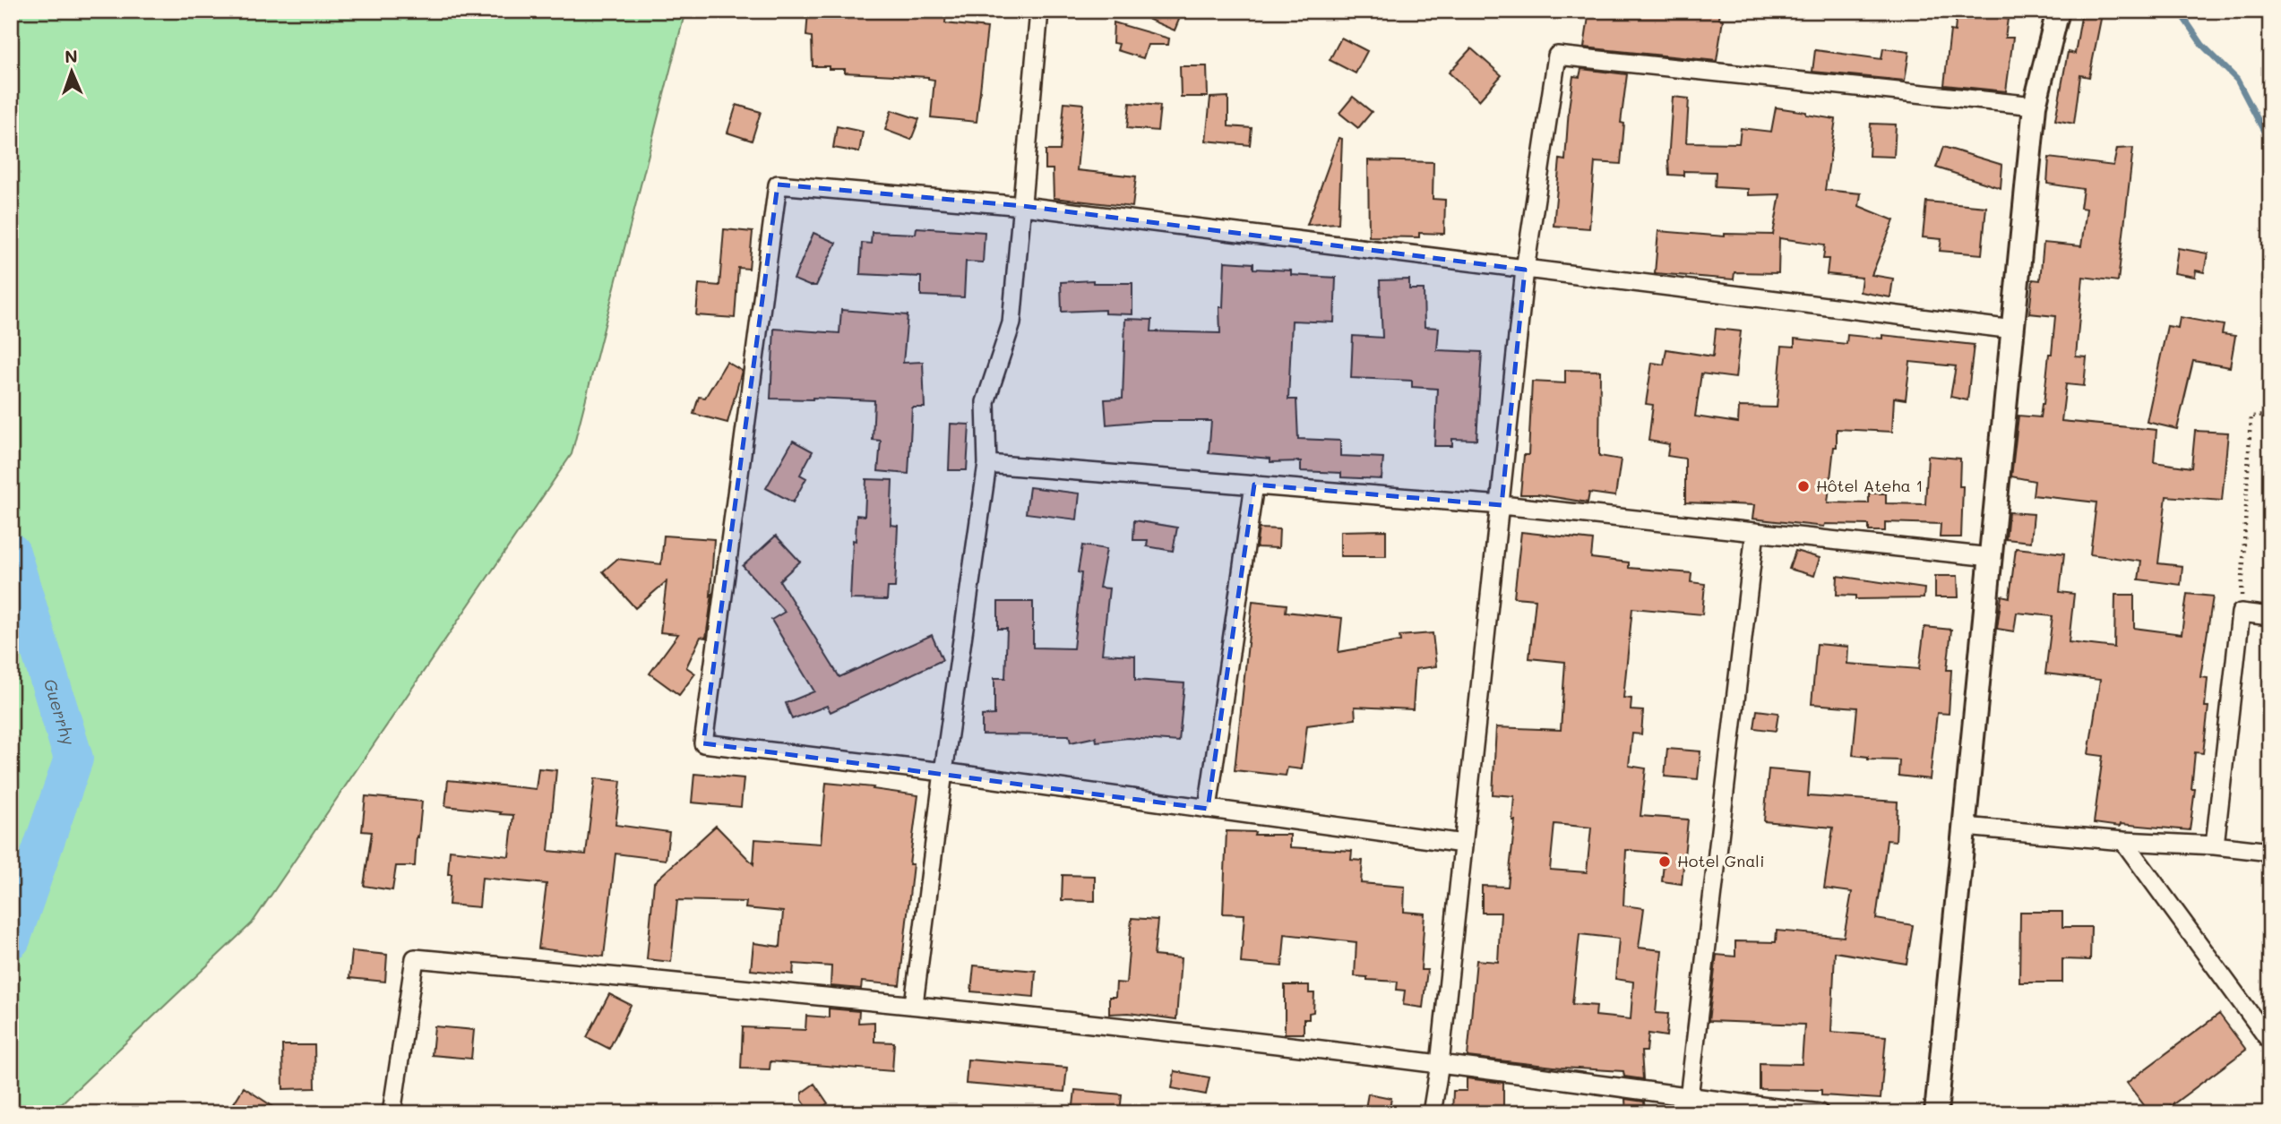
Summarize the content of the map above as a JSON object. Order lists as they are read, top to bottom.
{
  "water": ["Guerrhy"],
  "places": ["Hôtel Ateha 1", "Hotel Gnali"],
  "north": "top"
}
